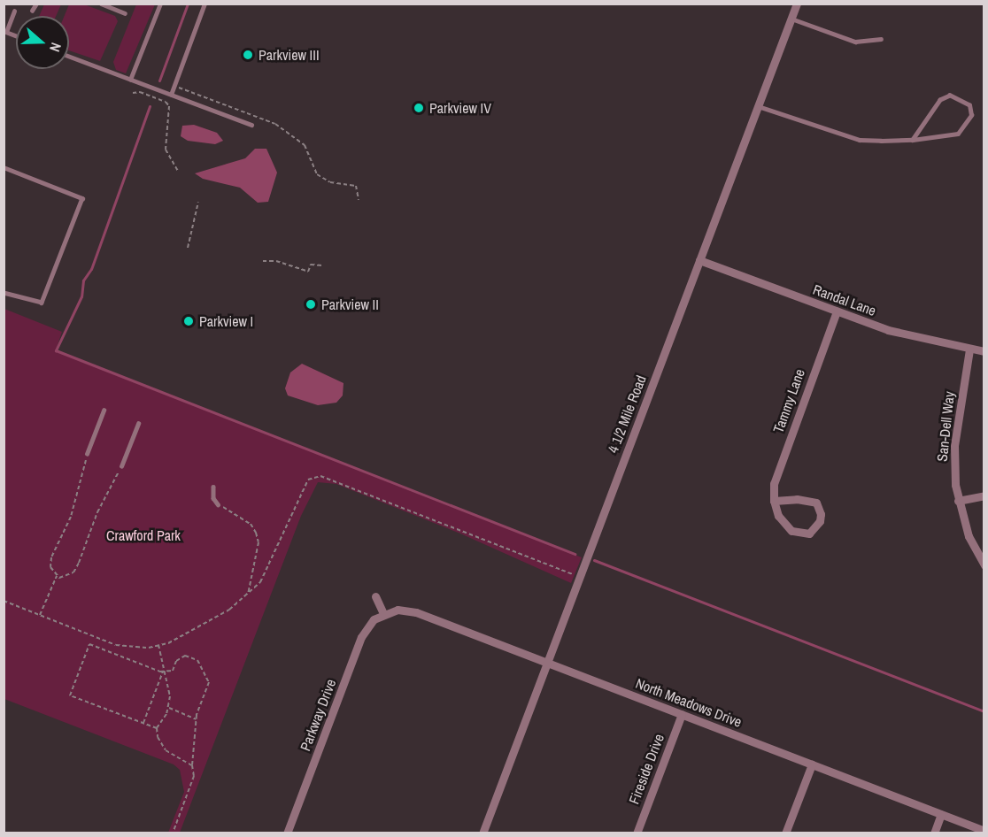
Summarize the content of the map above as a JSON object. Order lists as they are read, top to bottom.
{
  "streets": {
    "street": [
      "Randal Lane",
      "Tammy Lane",
      "4 1/2 Mile Road",
      "San-Dell Way",
      "North Meadows Drive",
      "Parkway Drive",
      "Fireside Drive"
    ]
  },
  "crossings": [
    ["Randal Lane", "Tammy Lane"],
    ["Randal Lane", "4 1/2 Mile Road"],
    ["Randal Lane", "San-Dell Way"],
    ["4 1/2 Mile Road", "North Meadows Drive"],
    ["North Meadows Drive", "Parkway Drive"],
    ["North Meadows Drive", "Fireside Drive"]
  ],
  "parks": ["Crawford Park"],
  "places": [
    "Parkview III",
    "Parkview IV",
    "Parkview II",
    "Parkview I"
  ],
  "north": "right"
}
